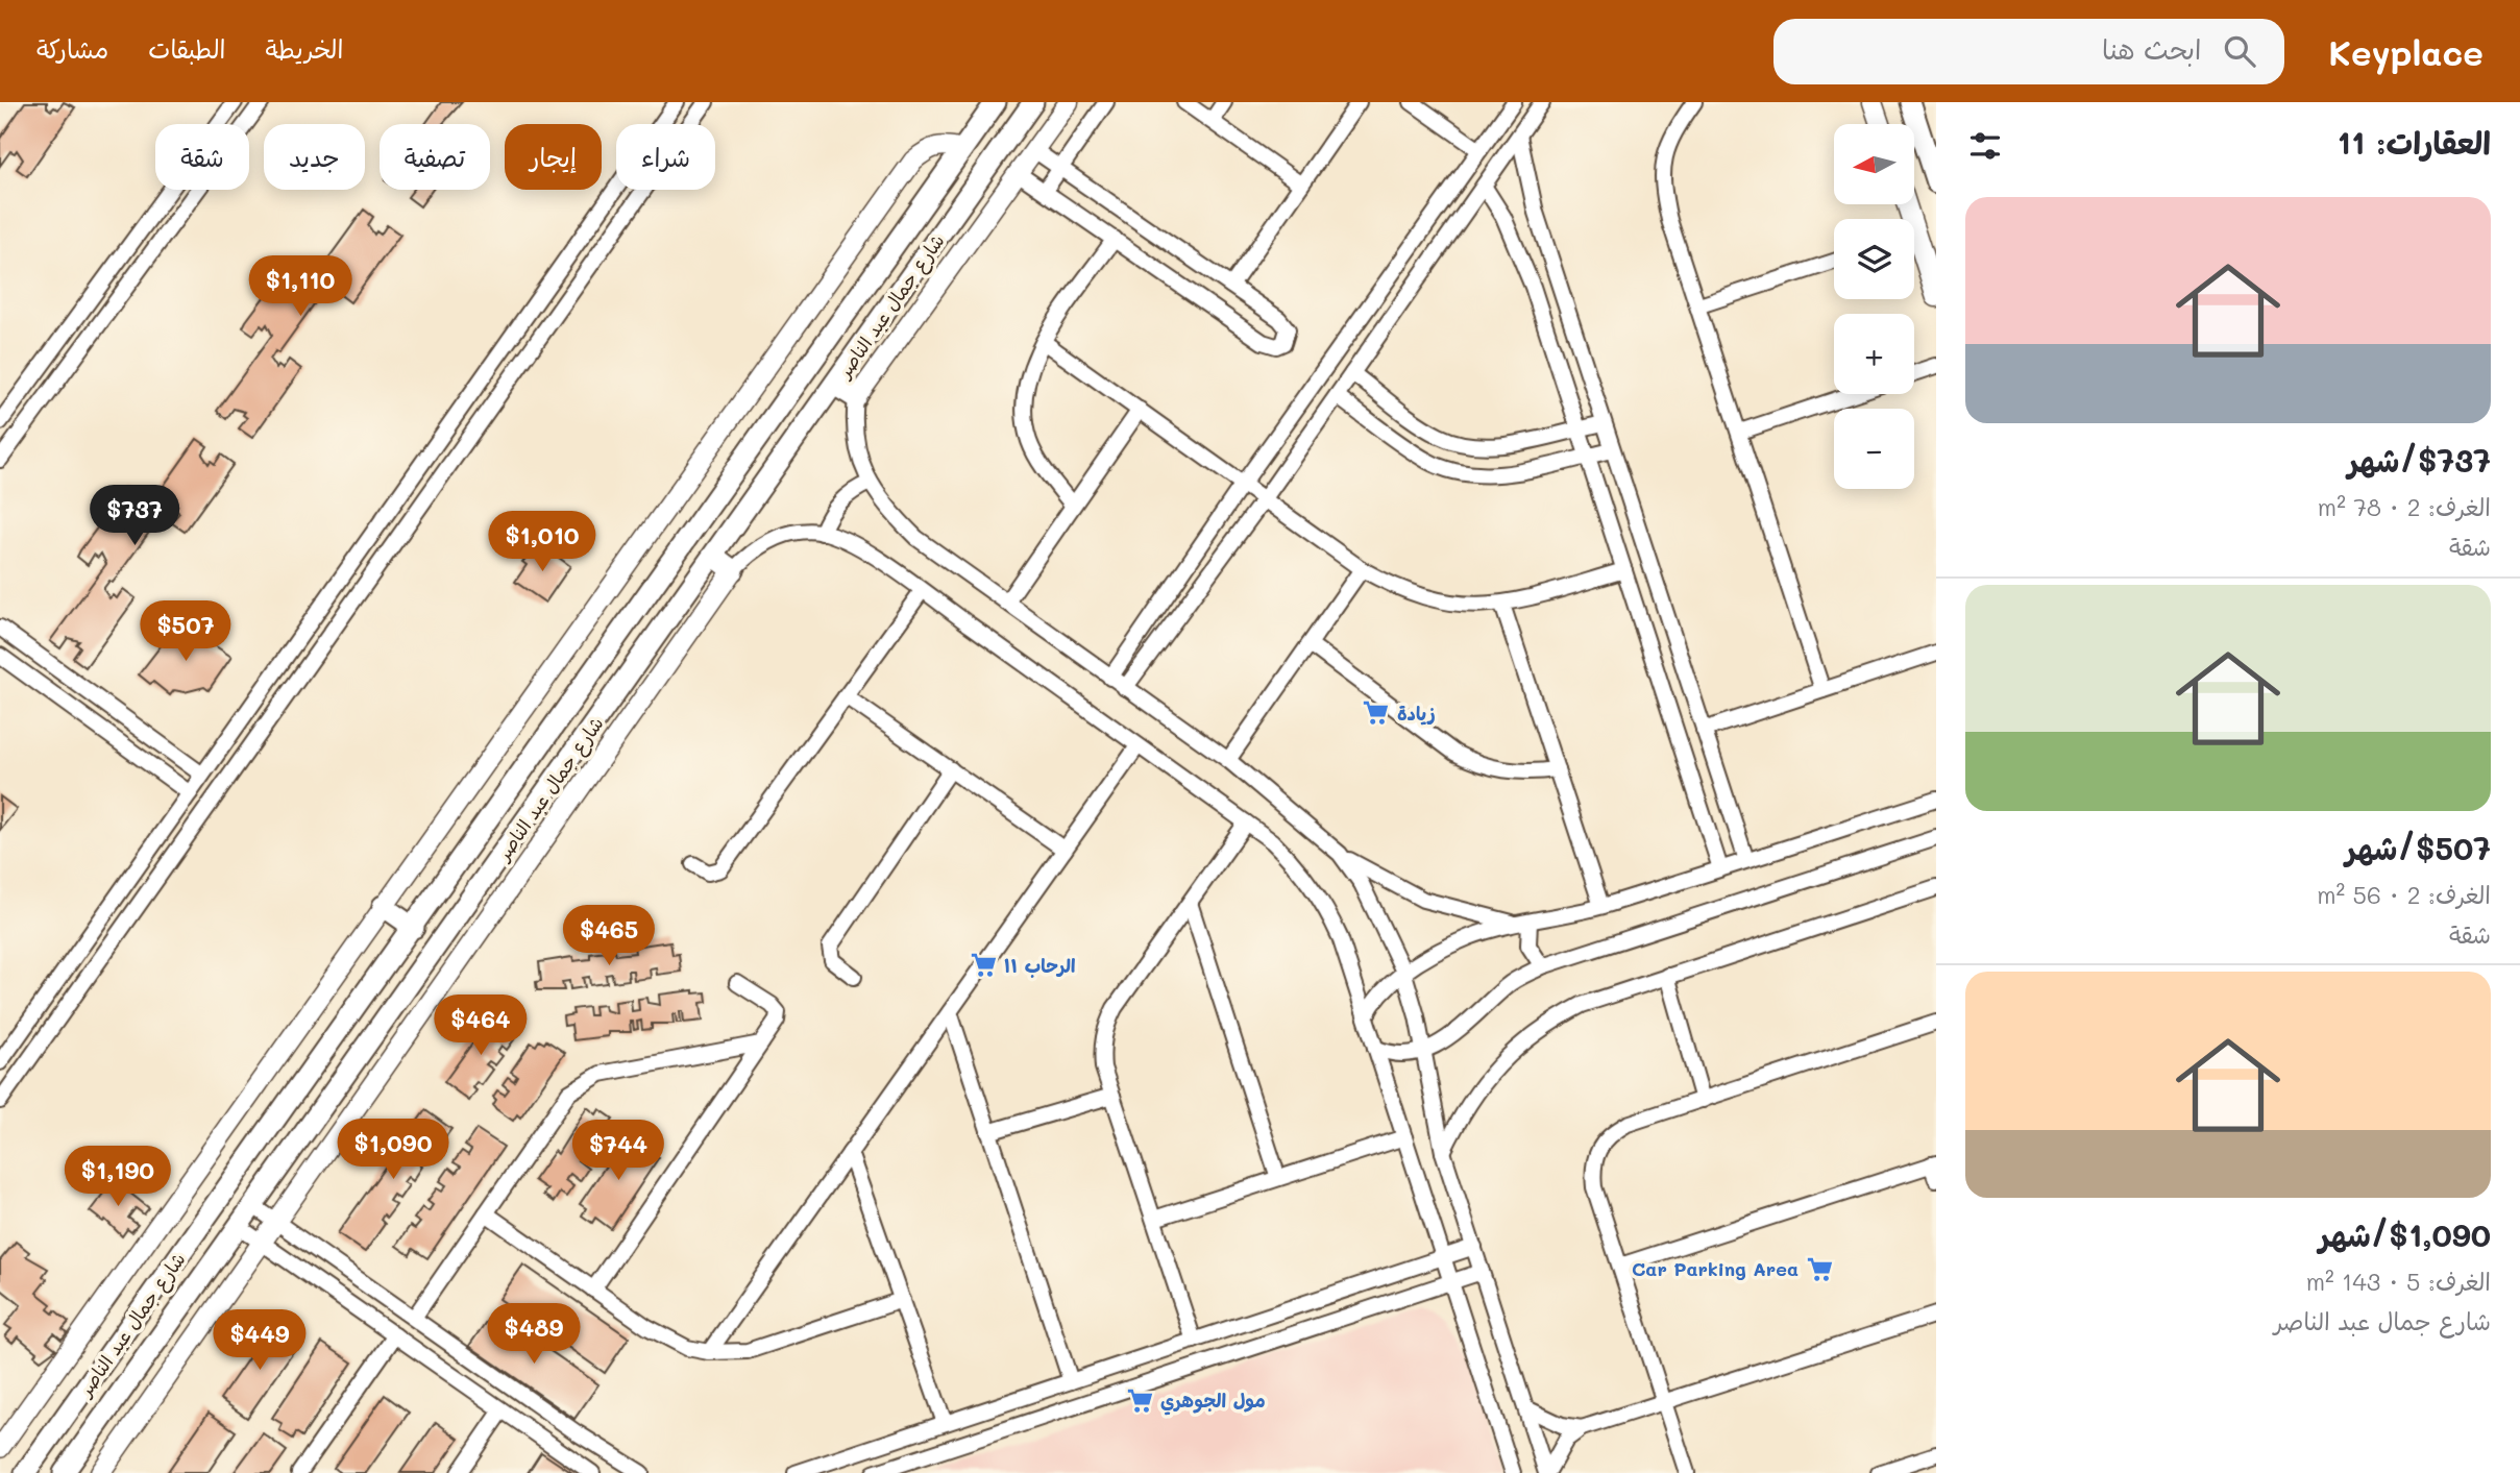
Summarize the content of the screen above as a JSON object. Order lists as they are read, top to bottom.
{
  "streets": {
    "main road": ["شارع جمال عبد الناصر"]
  },
  "places": {
    "supermarket": [
      "زيادة",
      "الرحاب ١١",
      "Car Parking Area",
      "مول الجوهري"
    ]
  },
  "north": "left",
  "page": {
    "header": "Keyplace",
    "search": "ابحث هنا",
    "nav": ["الخريطة", "الطبقات", "مشاركة"],
    "heading": "العقارات: 11",
    "map_buttons": ["+", "−"],
    "chip": [
      "شراء",
      "إيجار",
      "تصفية",
      "جديد",
      "شقة"
    ],
    "list": [
      {
        "name": "$737/شهر",
        "note": "الغرف: 2 · 78 m² · شقة"
      },
      {
        "name": "$507/شهر",
        "note": "الغرف: 2 · 56 m² · شقة"
      },
      {
        "name": "$1,090/شهر",
        "note": "الغرف: 5 · 143 m² · شارع جمال عبد الناصر"
      }
    ],
    "price": [
      "$1,110",
      "$737",
      "$1,010",
      "$507",
      "$465",
      "$464",
      "$1,090",
      "$744",
      "$1,190",
      "$489",
      "$449"
    ]
  }
}
